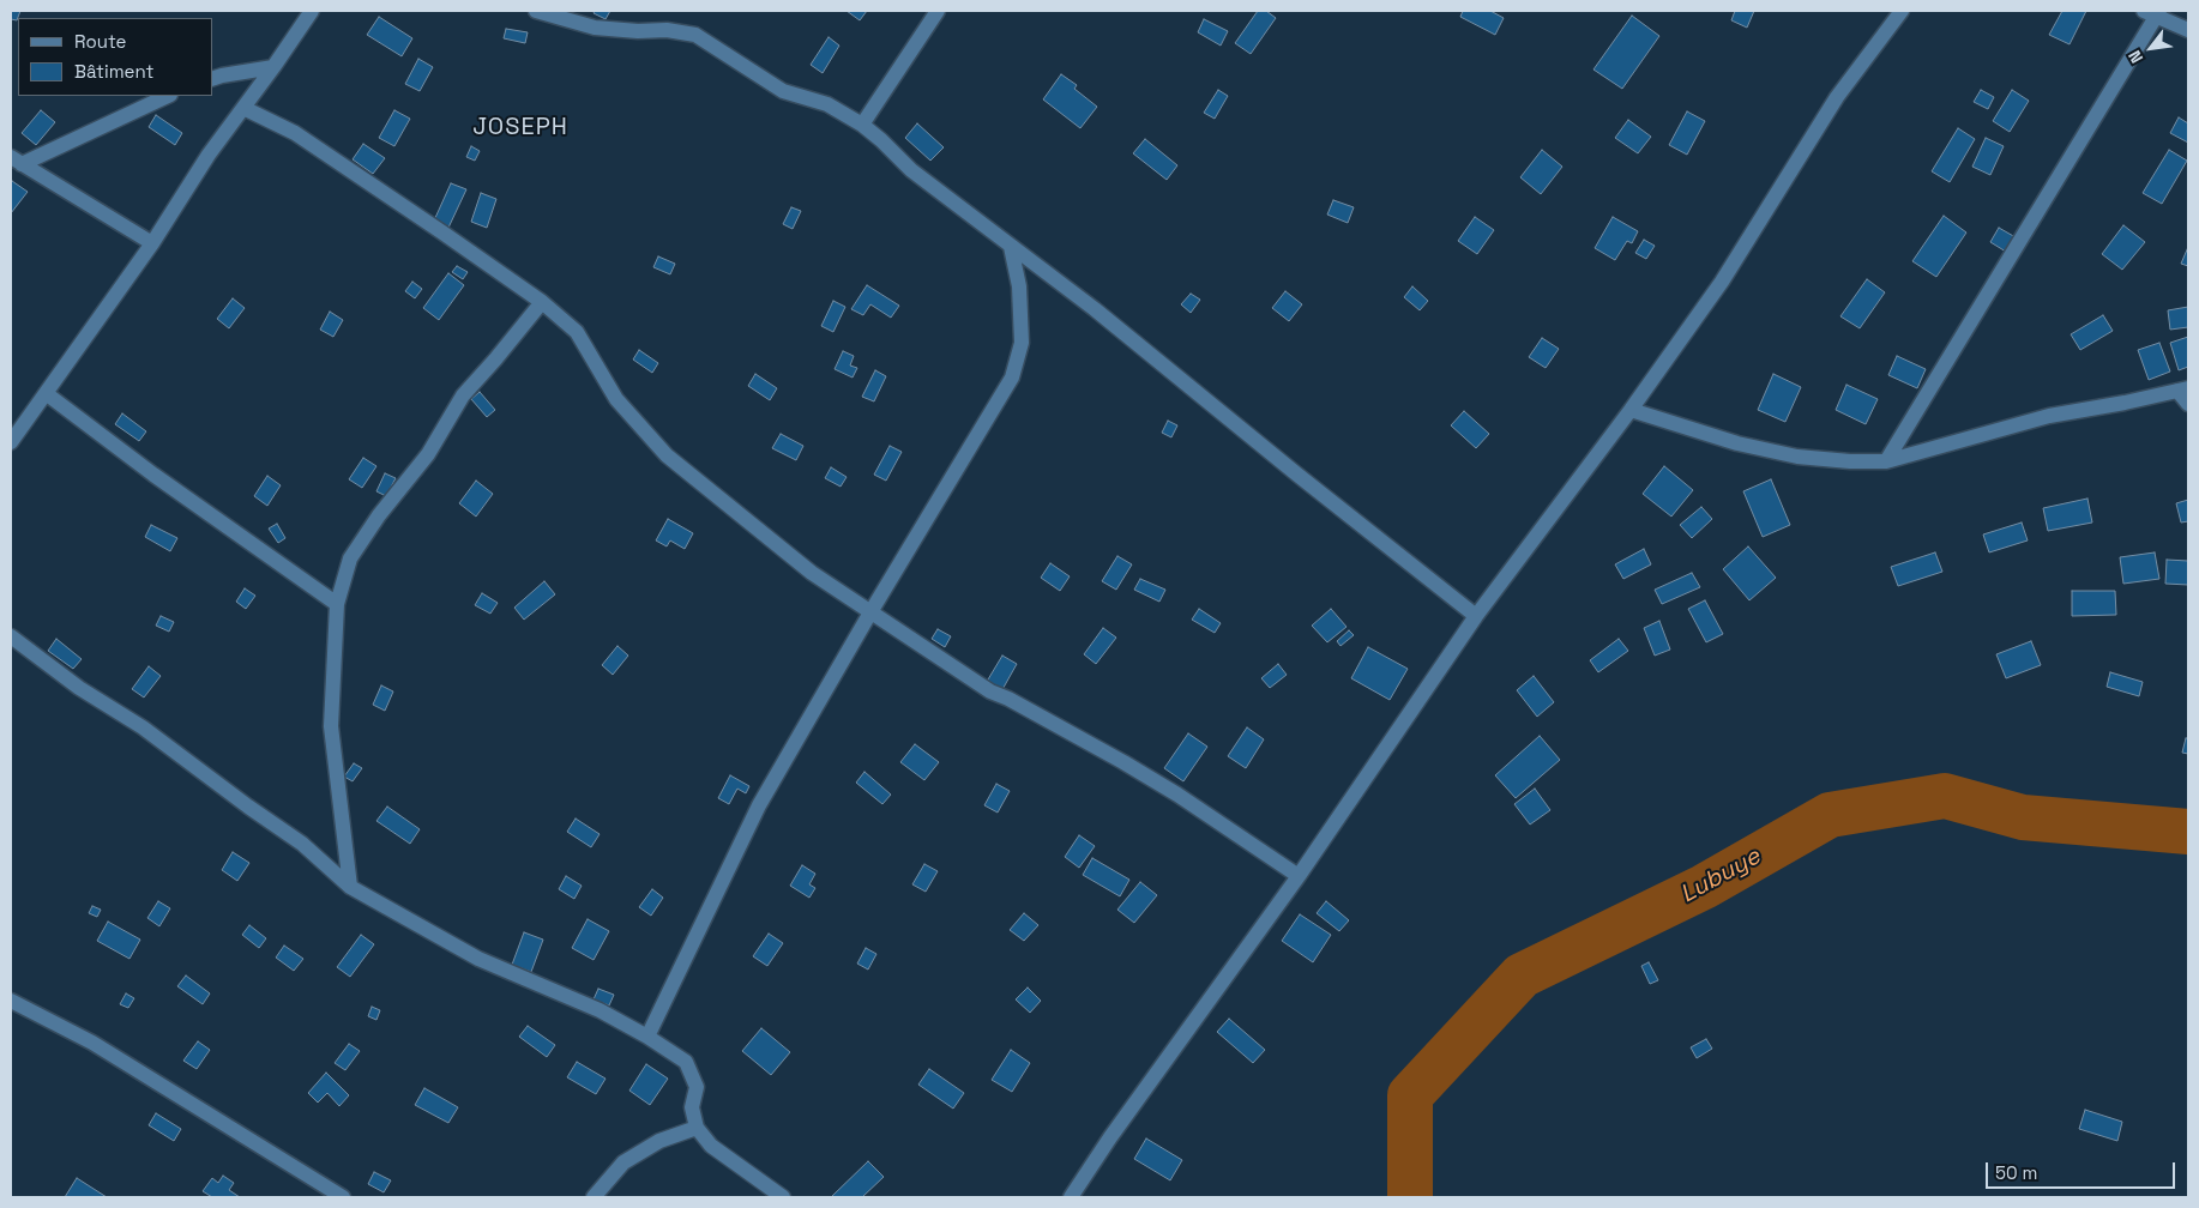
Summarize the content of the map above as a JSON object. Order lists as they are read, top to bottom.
{
  "districts": ["JOSEPH"],
  "water": ["Lubuye"],
  "legend": ["Route", "Bâtiment"],
  "scale_bar": "50 m",
  "north": "bottom left"
}
